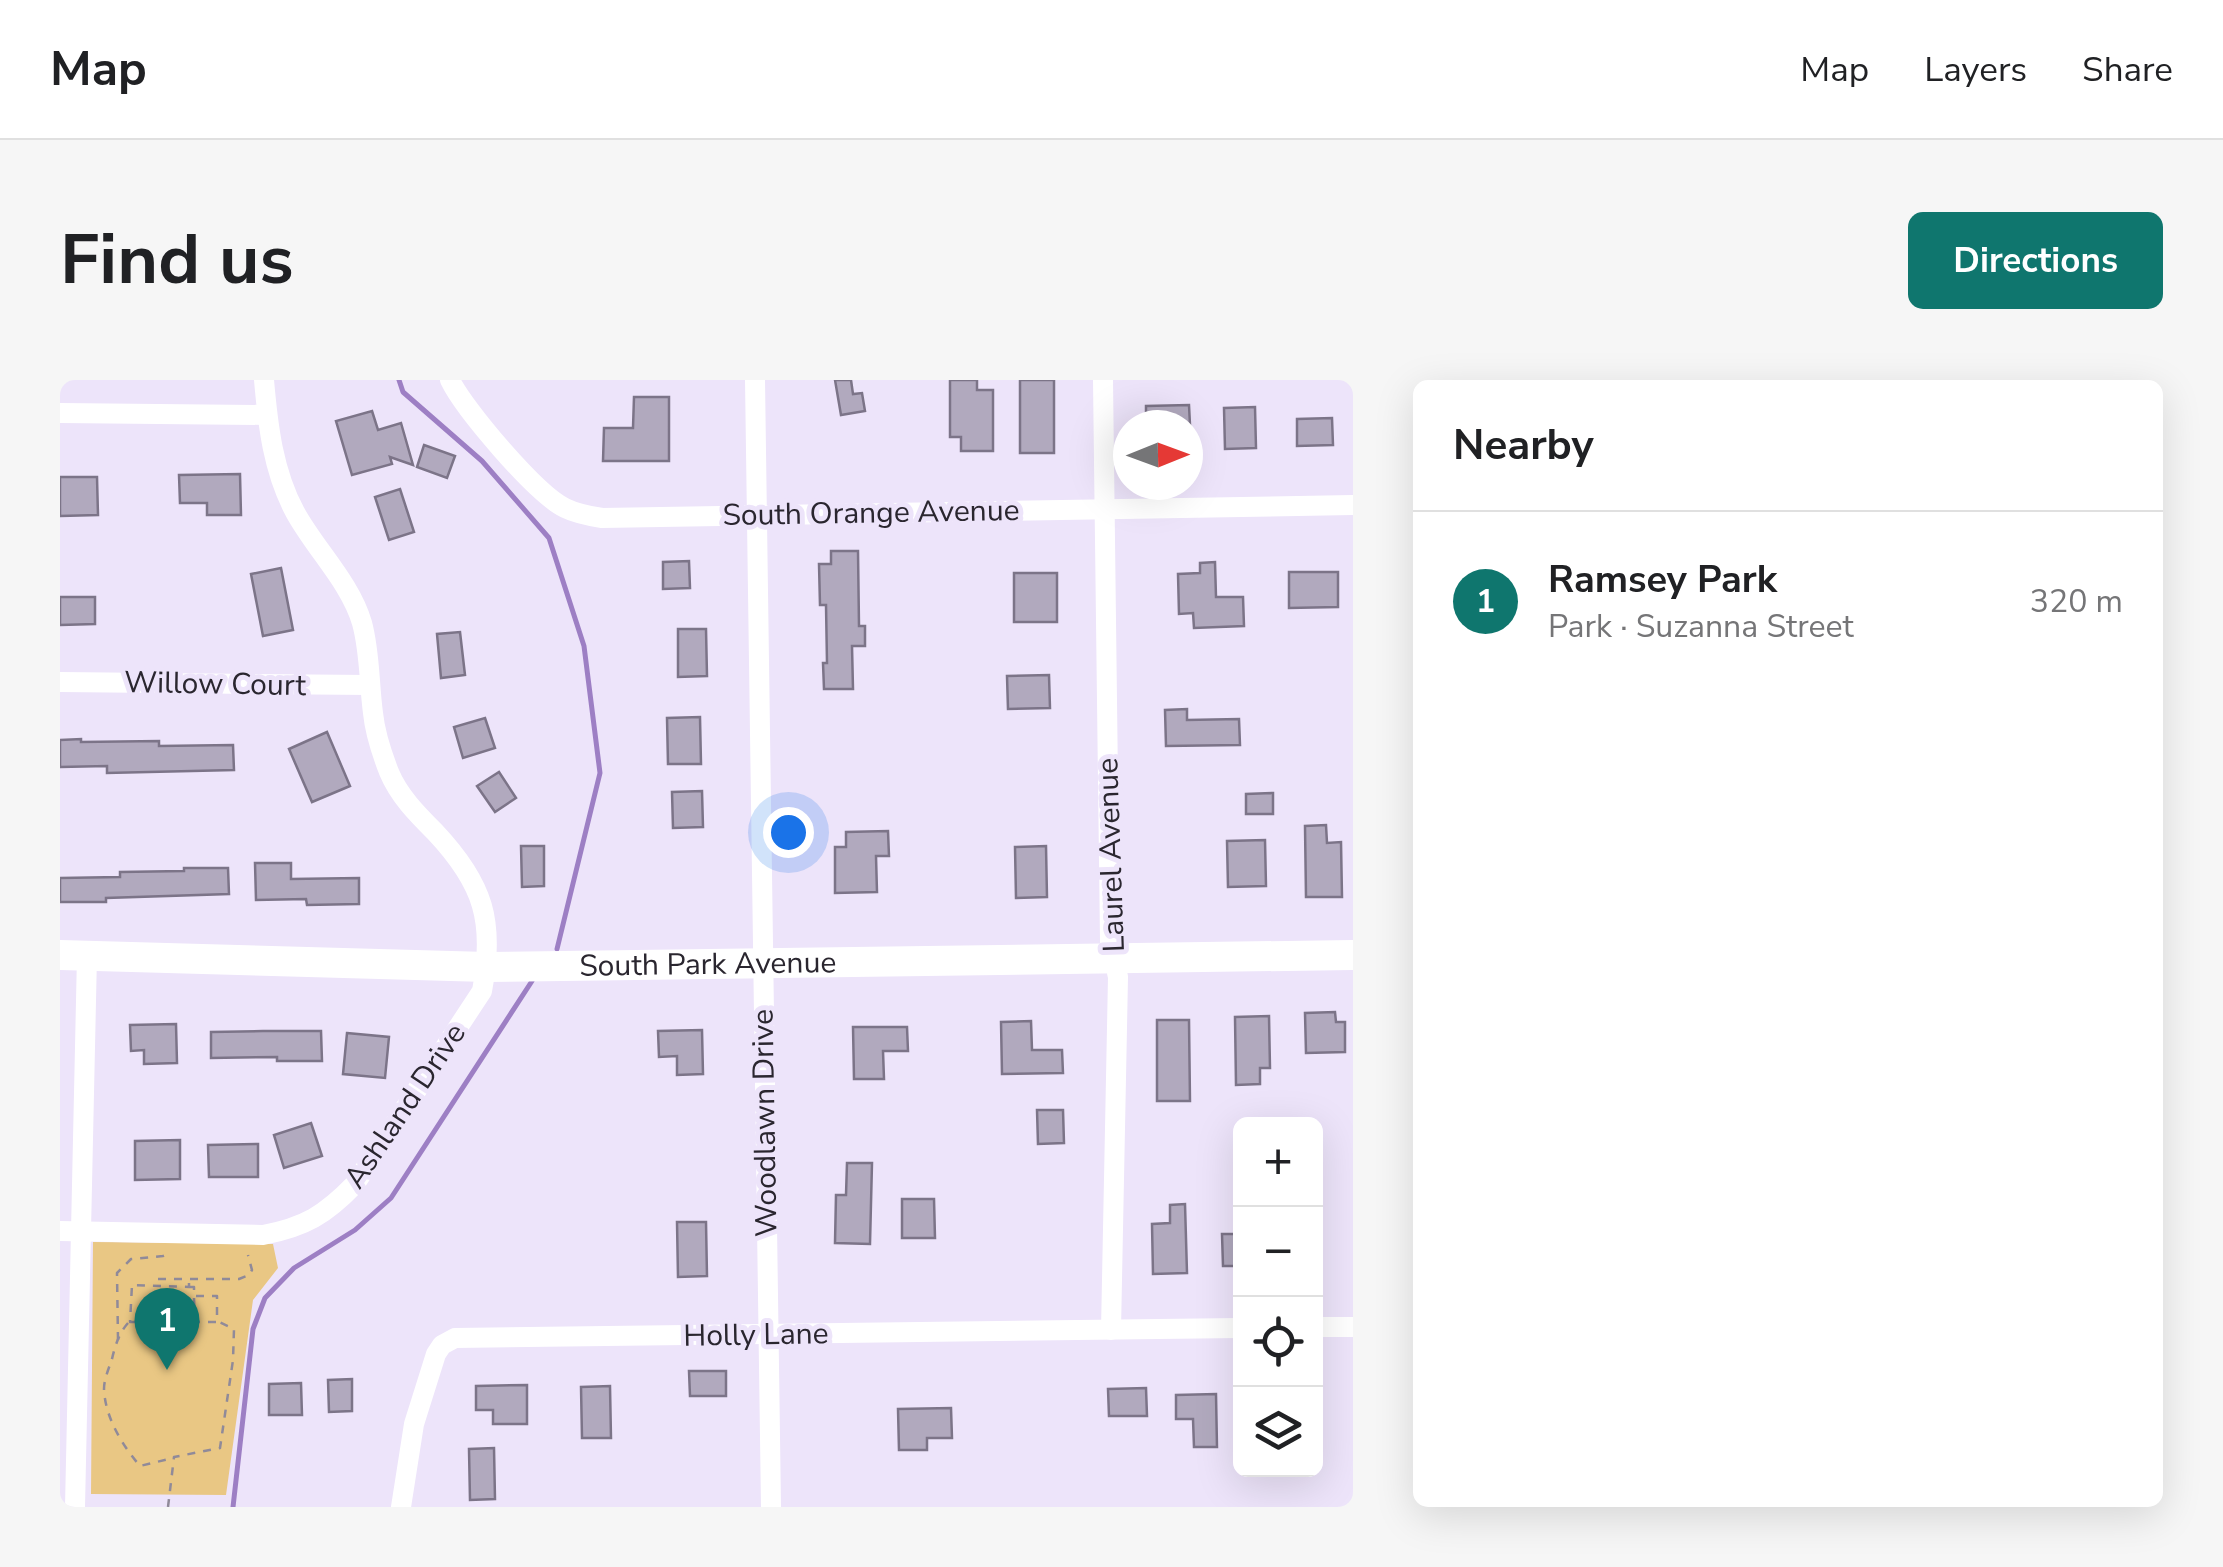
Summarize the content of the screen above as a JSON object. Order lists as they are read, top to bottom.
{
  "streets": {
    "street": [
      "South Orange Avenue",
      "Willow Court",
      "Laurel Avenue",
      "South Park Avenue",
      "Ashland Drive",
      "Woodlawn Drive",
      "Holly Lane"
    ]
  },
  "crossings": [
    ["South Orange Avenue", "Laurel Avenue"],
    ["South Orange Avenue", "Woodlawn Drive"],
    ["Laurel Avenue", "South Park Avenue"],
    ["Laurel Avenue", "Holly Lane"],
    ["South Park Avenue", "Ashland Drive"],
    ["South Park Avenue", "Woodlawn Drive"],
    ["Woodlawn Drive", "Holly Lane"]
  ],
  "north": "right",
  "page": {
    "header": "Map",
    "nav": ["Map", "Layers", "Share"],
    "title": "Find us",
    "buttons": "Directions",
    "heading": "Nearby",
    "list": [
      {
        "mark": "1",
        "name": "Ramsey Park",
        "note": "Park · Suzanna Street",
        "value": "320 m"
      }
    ],
    "map_buttons": ["+", "−"],
    "pins": "1"
  }
}
